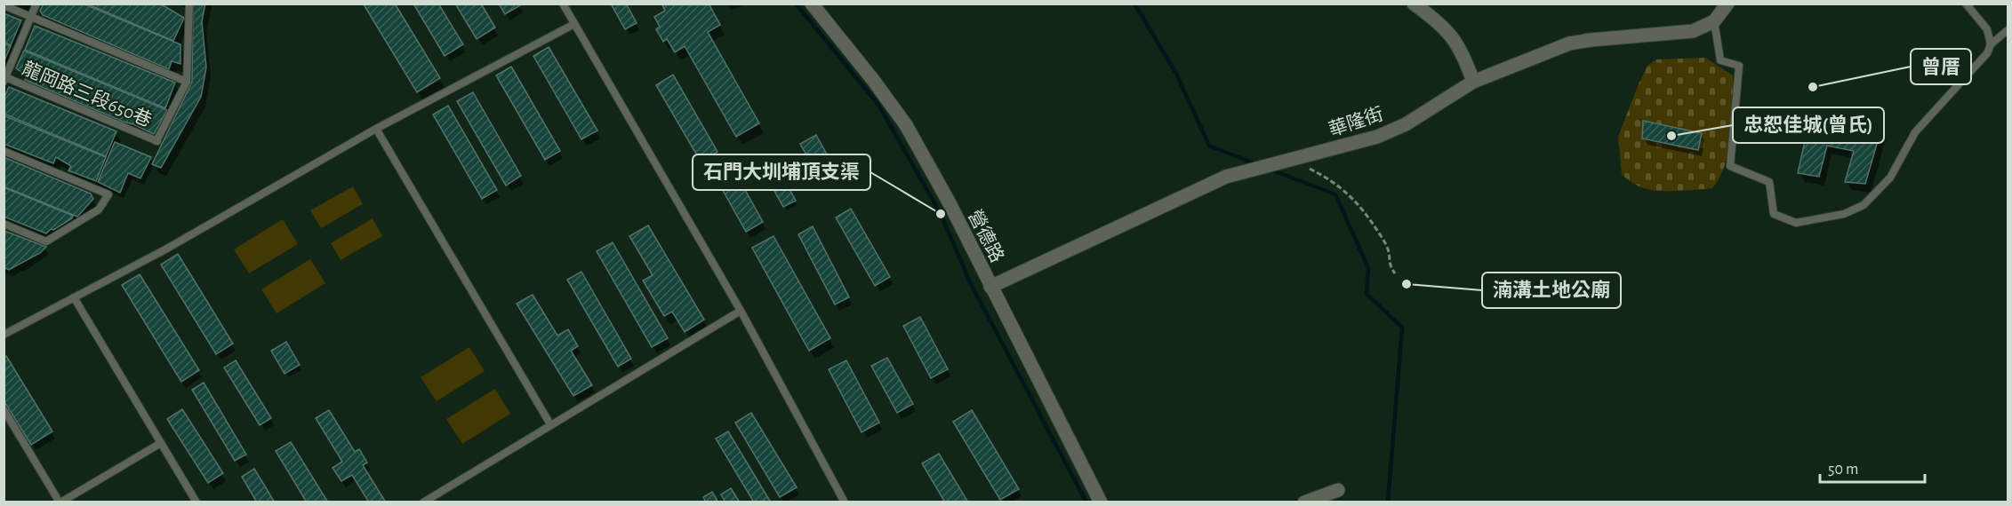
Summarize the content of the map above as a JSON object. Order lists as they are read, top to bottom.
{
  "streets": {
    "street": ["華隆街", "營德路"],
    "lane": ["龍岡路三段650巷"]
  },
  "crossings": [
    ["華隆街", "營德路"]
  ],
  "places": [
    "曾厝",
    "忠恕佳城(曾氏)",
    "石門大圳埔頂支渠",
    "湳溝土地公廟"
  ],
  "scale_bar": "50 m"
}
